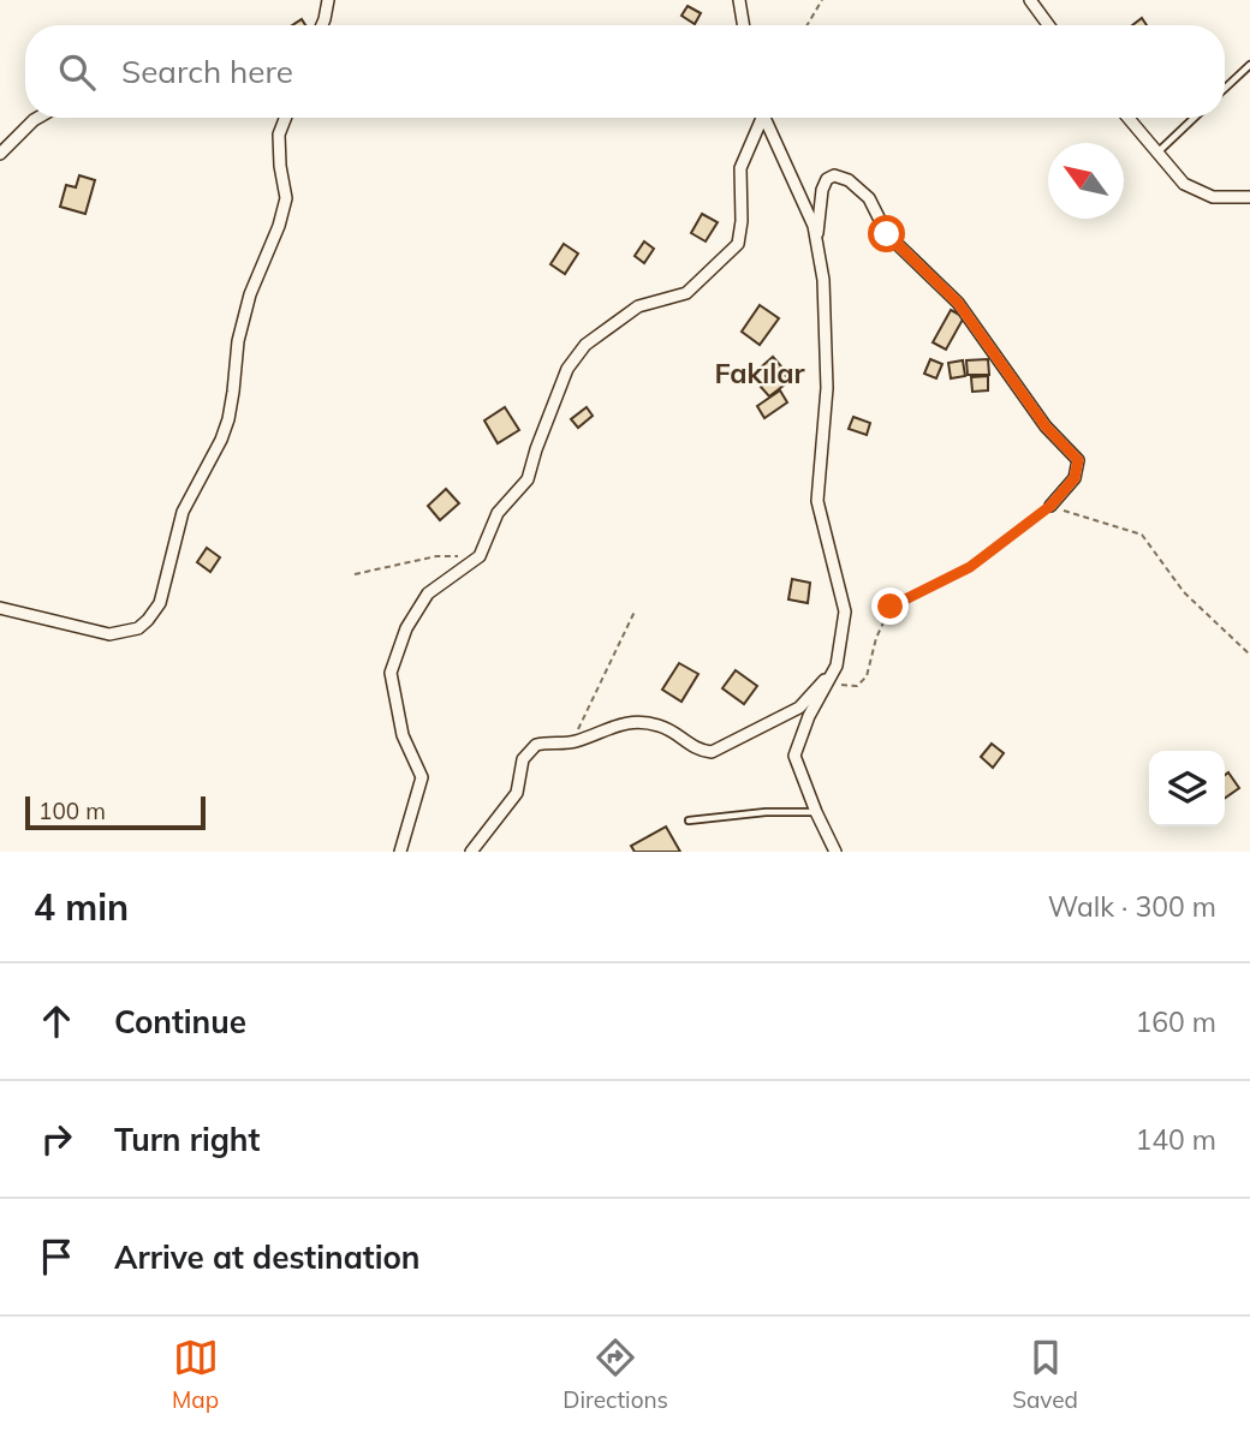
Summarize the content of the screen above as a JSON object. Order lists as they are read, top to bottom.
{
  "districts": ["Fakılar"],
  "scale_bar": "100 m",
  "north": "top left",
  "page": {
    "search": "Search here",
    "scale": "100 m",
    "heading": ["4 min", "Walk · 300 m"],
    "list": [
      ["Continue", "160 m"],
      ["Turn right", "140 m"],
      "Arrive at destination"
    ],
    "nav": ["Map", "Directions", "Saved"]
  }
}
